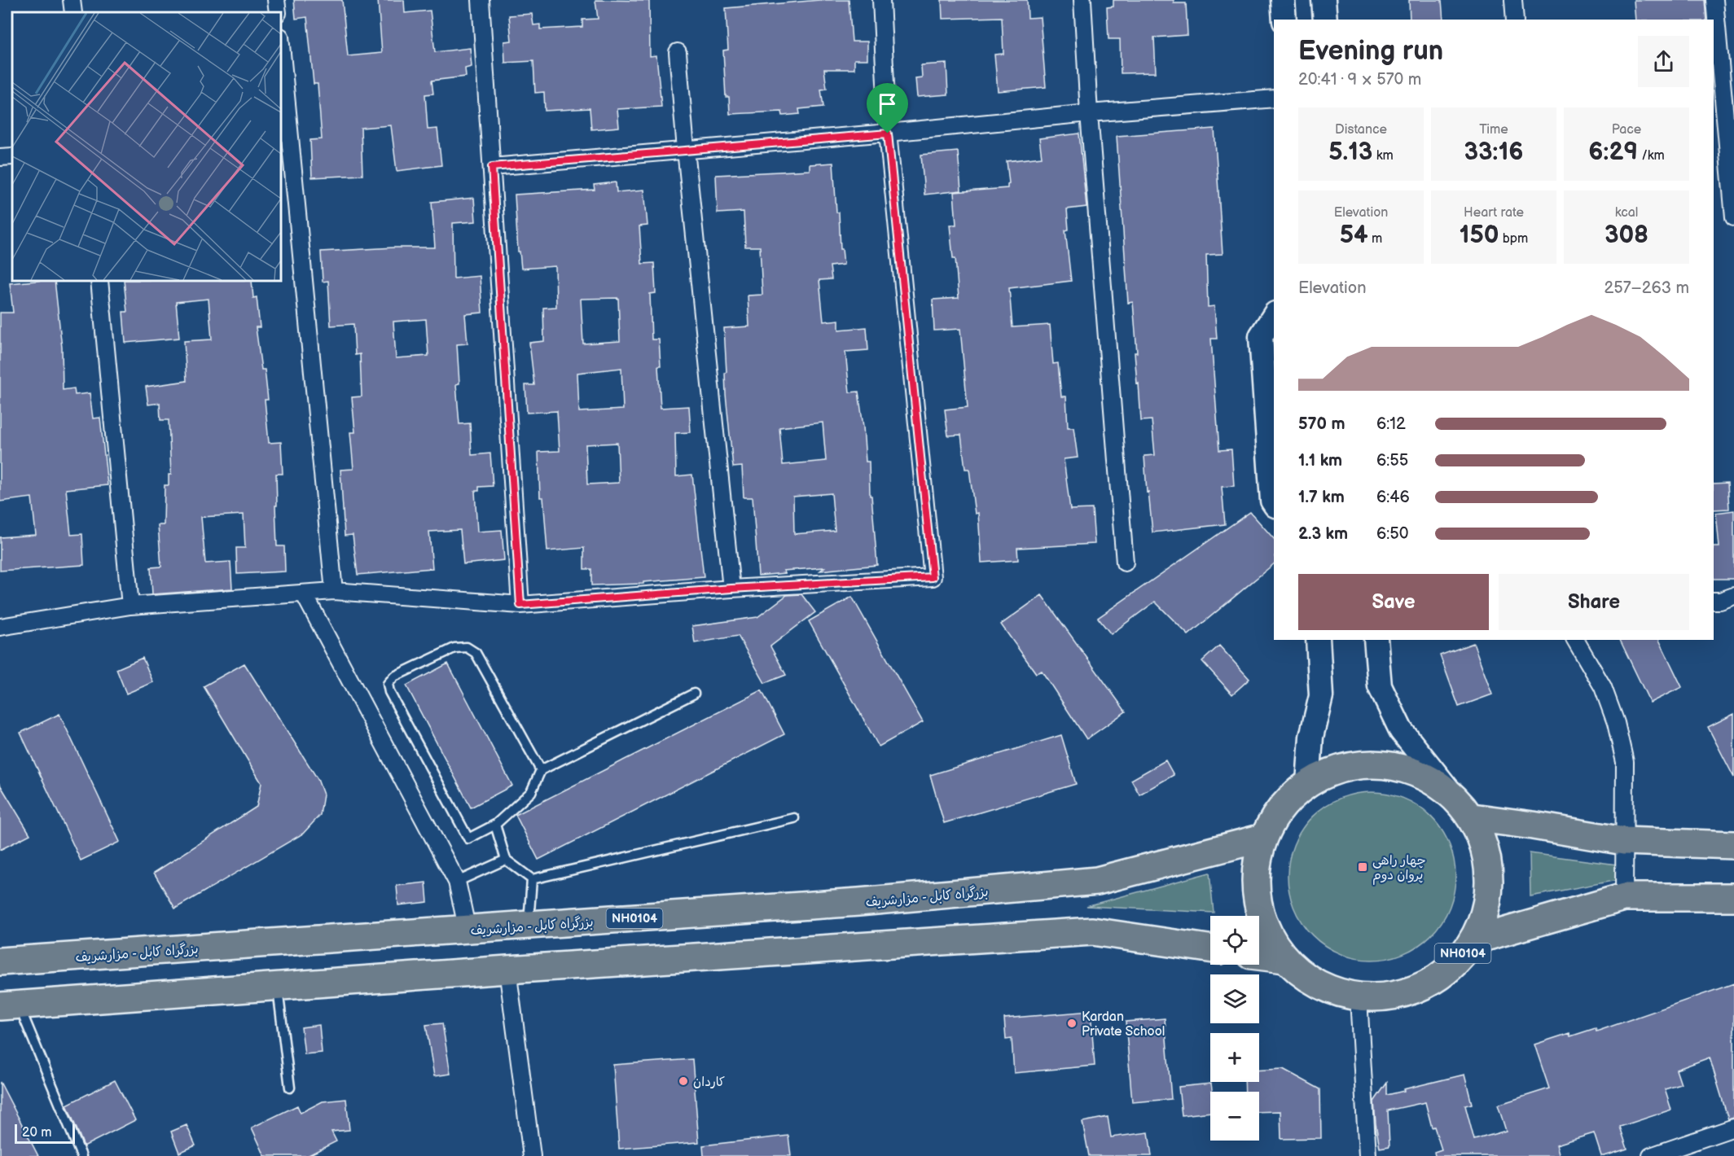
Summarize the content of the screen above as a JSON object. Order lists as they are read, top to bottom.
{
  "streets": {
    "highway": ["بزرگراه کابل - مزارشریف", "NH0104"]
  },
  "crossings": [
    ["بزرگراه کابل - مزارشریف", "NH0104"]
  ],
  "places": {
    "transit": ["چهار راهی پروان دوم"],
    "other": ["Kardan Private School", "کاردان"]
  },
  "scale_bar": "20 m",
  "page": {
    "heading": ["Evening run", "20:41 · 9 × 570 m"],
    "stats": [
      ["Distance", "5.13 km"],
      ["Time", "33:16"],
      ["Pace", "6:29 /km"],
      ["Elevation", "54 m"],
      ["Heart rate", "150 bpm"],
      ["kcal", "308"]
    ],
    "chart": ["Elevation", "257–263 m"],
    "list": [
      {
        "name": "570 m",
        "note": "6:12"
      },
      {
        "name": "1.1 km",
        "note": "6:55"
      },
      {
        "name": "1.7 km",
        "note": "6:46"
      },
      {
        "name": "2.3 km",
        "note": "6:50"
      }
    ],
    "buttons": ["Save", "Share"],
    "map_buttons": ["+", "−"],
    "scale": "20 m"
  }
}
